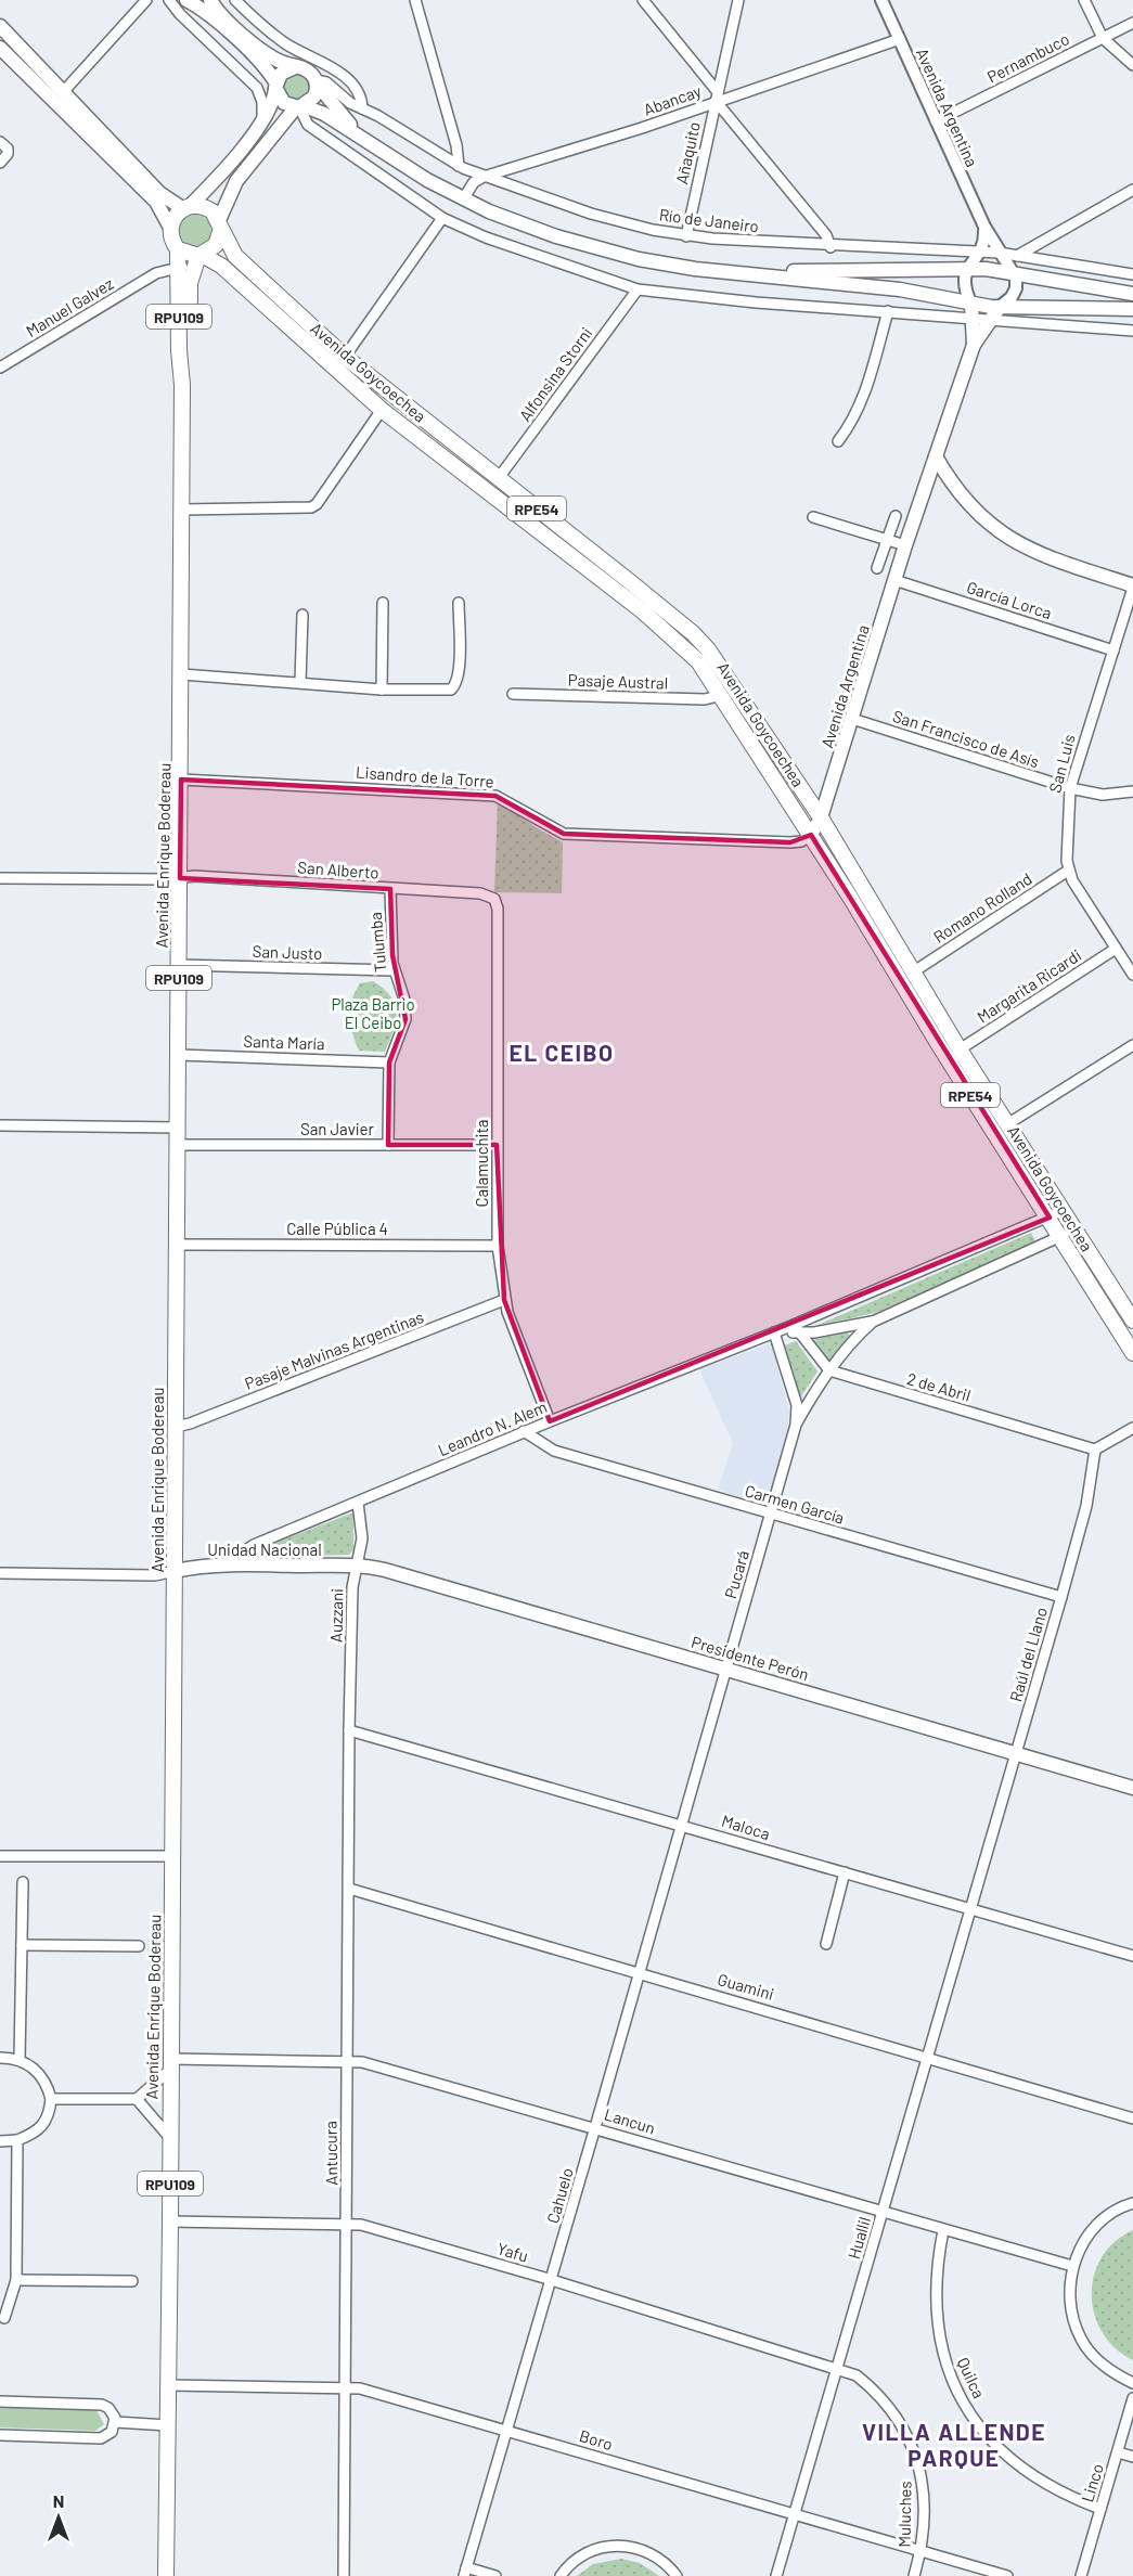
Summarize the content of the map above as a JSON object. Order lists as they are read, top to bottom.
{
  "streets": {
    "main road": [
      "Avenida Argentina",
      "RPU109",
      "Avenida Goycoechea",
      "RPE54",
      "Avenida Enrique Bodereau",
      "Unidad Nacional",
      "Presidente Perón"
    ],
    "street": [
      "Pernambuco",
      "Abancay",
      "Añaquito",
      "Río de Janeiro",
      "Manuel Galvez",
      "Alfonsina Storni",
      "García Lorca",
      "Pasaje Austral",
      "San Francisco de Asís",
      "San Luis",
      "Lisandro de la Torre",
      "San Alberto",
      "Romano Rolland",
      "Tulumba",
      "San Justo",
      "Margarita Ricardi",
      "Santa María",
      "San Javier",
      "Calamuchita",
      "Calle Pública 4",
      "Pasaje Malvinas Argentinas",
      "2 de Abril",
      "Leandro N. Alem",
      "Carmen García",
      "Pucará",
      "Auzzani",
      "Raúl del Llano",
      "Maloca",
      "Guamini",
      "Lancun",
      "Antucura",
      "Cahuelo",
      "Huallil",
      "Yafu",
      "Quilca",
      "Boro",
      "Linco",
      "Muluches"
    ]
  },
  "crossings": [
    ["Pernambuco", "Avenida Argentina"],
    ["Abancay", "Avenida Argentina"],
    ["Abancay", "Añaquito"],
    ["Abancay", "Río de Janeiro"],
    ["Avenida Argentina", "Río de Janeiro"],
    ["Avenida Argentina", "Avenida Goycoechea"],
    ["Avenida Argentina", "García Lorca"],
    ["Avenida Argentina", "San Francisco de Asís"],
    ["Avenida Argentina", "Lisandro de la Torre"],
    ["Añaquito", "Río de Janeiro"],
    ["Manuel Galvez", "Avenida Goycoechea"],
    ["Manuel Galvez", "RPE54"],
    ["Manuel Galvez", "Avenida Enrique Bodereau"],
    ["Avenida Goycoechea", "Alfonsina Storni"],
    ["Avenida Goycoechea", "RPE54"],
    ["Avenida Goycoechea", "Pasaje Austral"],
    ["Avenida Goycoechea", "Lisandro de la Torre"],
    ["Avenida Goycoechea", "Avenida Enrique Bodereau"],
    ["Avenida Goycoechea", "Romano Rolland"],
    ["Avenida Goycoechea", "Margarita Ricardi"],
    ["Avenida Goycoechea", "Leandro N. Alem"],
    ["RPE54", "Avenida Enrique Bodereau"],
    ["García Lorca", "San Luis"],
    ["San Francisco de Asís", "San Luis"],
    ["San Luis", "Romano Rolland"],
    ["Lisandro de la Torre", "Avenida Enrique Bodereau"],
    ["Avenida Enrique Bodereau", "San Alberto"],
    ["Avenida Enrique Bodereau", "San Justo"],
    ["Avenida Enrique Bodereau", "Santa María"],
    ["Avenida Enrique Bodereau", "San Javier"],
    ["Avenida Enrique Bodereau", "Calle Pública 4"],
    ["Avenida Enrique Bodereau", "Pasaje Malvinas Argentinas"],
    ["Avenida Enrique Bodereau", "Unidad Nacional"],
    ["Avenida Enrique Bodereau", "Lancun"],
    ["Avenida Enrique Bodereau", "Yafu"],
    ["Avenida Enrique Bodereau", "Boro"],
    ["San Alberto", "Tulumba"],
    ["San Alberto", "Calamuchita"],
    ["Tulumba", "San Justo"],
    ["Tulumba", "Santa María"],
    ["Tulumba", "San Javier"],
    ["San Javier", "Calamuchita"],
    ["Calamuchita", "Calle Pública 4"],
    ["Calamuchita", "Pasaje Malvinas Argentinas"],
    ["Calamuchita", "Leandro N. Alem"],
    ["2 de Abril", "Leandro N. Alem"],
    ["2 de Abril", "Raúl del Llano"],
    ["Leandro N. Alem", "Carmen García"],
    ["Leandro N. Alem", "Unidad Nacional"],
    ["Leandro N. Alem", "Pucará"],
    ["Leandro N. Alem", "Auzzani"],
    ["Carmen García", "Pucará"],
    ["Carmen García", "Raúl del Llano"],
    ["Unidad Nacional", "Auzzani"],
    ["Unidad Nacional", "Presidente Perón"],
    ["Pucará", "Presidente Perón"],
    ["Pucará", "Maloca"],
    ["Pucará", "Cahuelo"],
    ["Auzzani", "Presidente Perón"],
    ["Auzzani", "Maloca"],
    ["Auzzani", "Antucura"],
    ["Raúl del Llano", "Presidente Perón"],
    ["Raúl del Llano", "Maloca"],
    ["Raúl del Llano", "Huallil"],
    ["Maloca", "Antucura"],
    ["Maloca", "Cahuelo"],
    ["Maloca", "Huallil"],
    ["Guamini", "Antucura"],
    ["Guamini", "Cahuelo"],
    ["Guamini", "Huallil"],
    ["Lancun", "Antucura"],
    ["Lancun", "Cahuelo"],
    ["Lancun", "Huallil"],
    ["Lancun", "Quilca"],
    ["Antucura", "Yafu"],
    ["Antucura", "Boro"],
    ["Cahuelo", "Yafu"],
    ["Cahuelo", "Boro"],
    ["Huallil", "Yafu"],
    ["Huallil", "Boro"],
    ["Huallil", "Muluches"],
    ["Yafu", "Muluches"],
    ["Quilca", "Linco"],
    ["Boro", "Muluches"]
  ],
  "districts": ["EL CEIBO", "VILLA ALLENDE PARQUE"],
  "parks": ["Plaza Barrio El Ceibo"],
  "north": "top"
}
